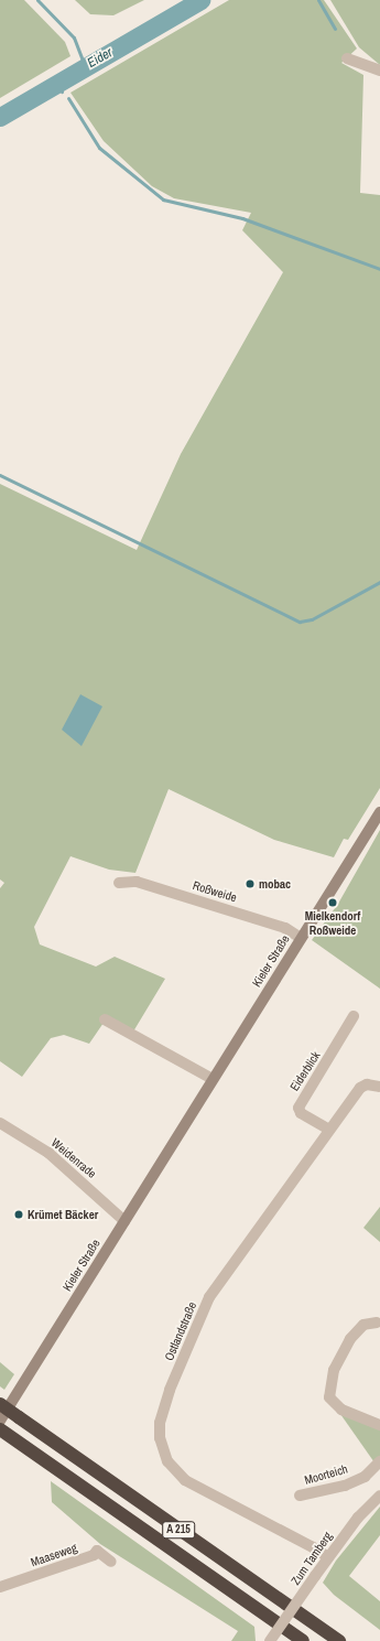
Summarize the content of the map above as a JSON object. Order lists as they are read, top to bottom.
{
  "streets": {
    "highway": ["A 215"],
    "street": [
      "Roßweide",
      "Kieler Straße",
      "Eiderblick",
      "Weidenrade",
      "Ostlandstraße",
      "Moorteich",
      "Maaseweg",
      "Zum Tamberg"
    ]
  },
  "crossings": [
    ["Roßweide", "Kieler Straße"],
    ["Kieler Straße", "Weidenrade"],
    ["Eiderblick", "Ostlandstraße"],
    ["Ostlandstraße", "Zum Tamberg"]
  ],
  "water": ["Eider"],
  "places": ["mobac", "Mielkendorf Roßweide", "Krümet Bäcker"]
}
